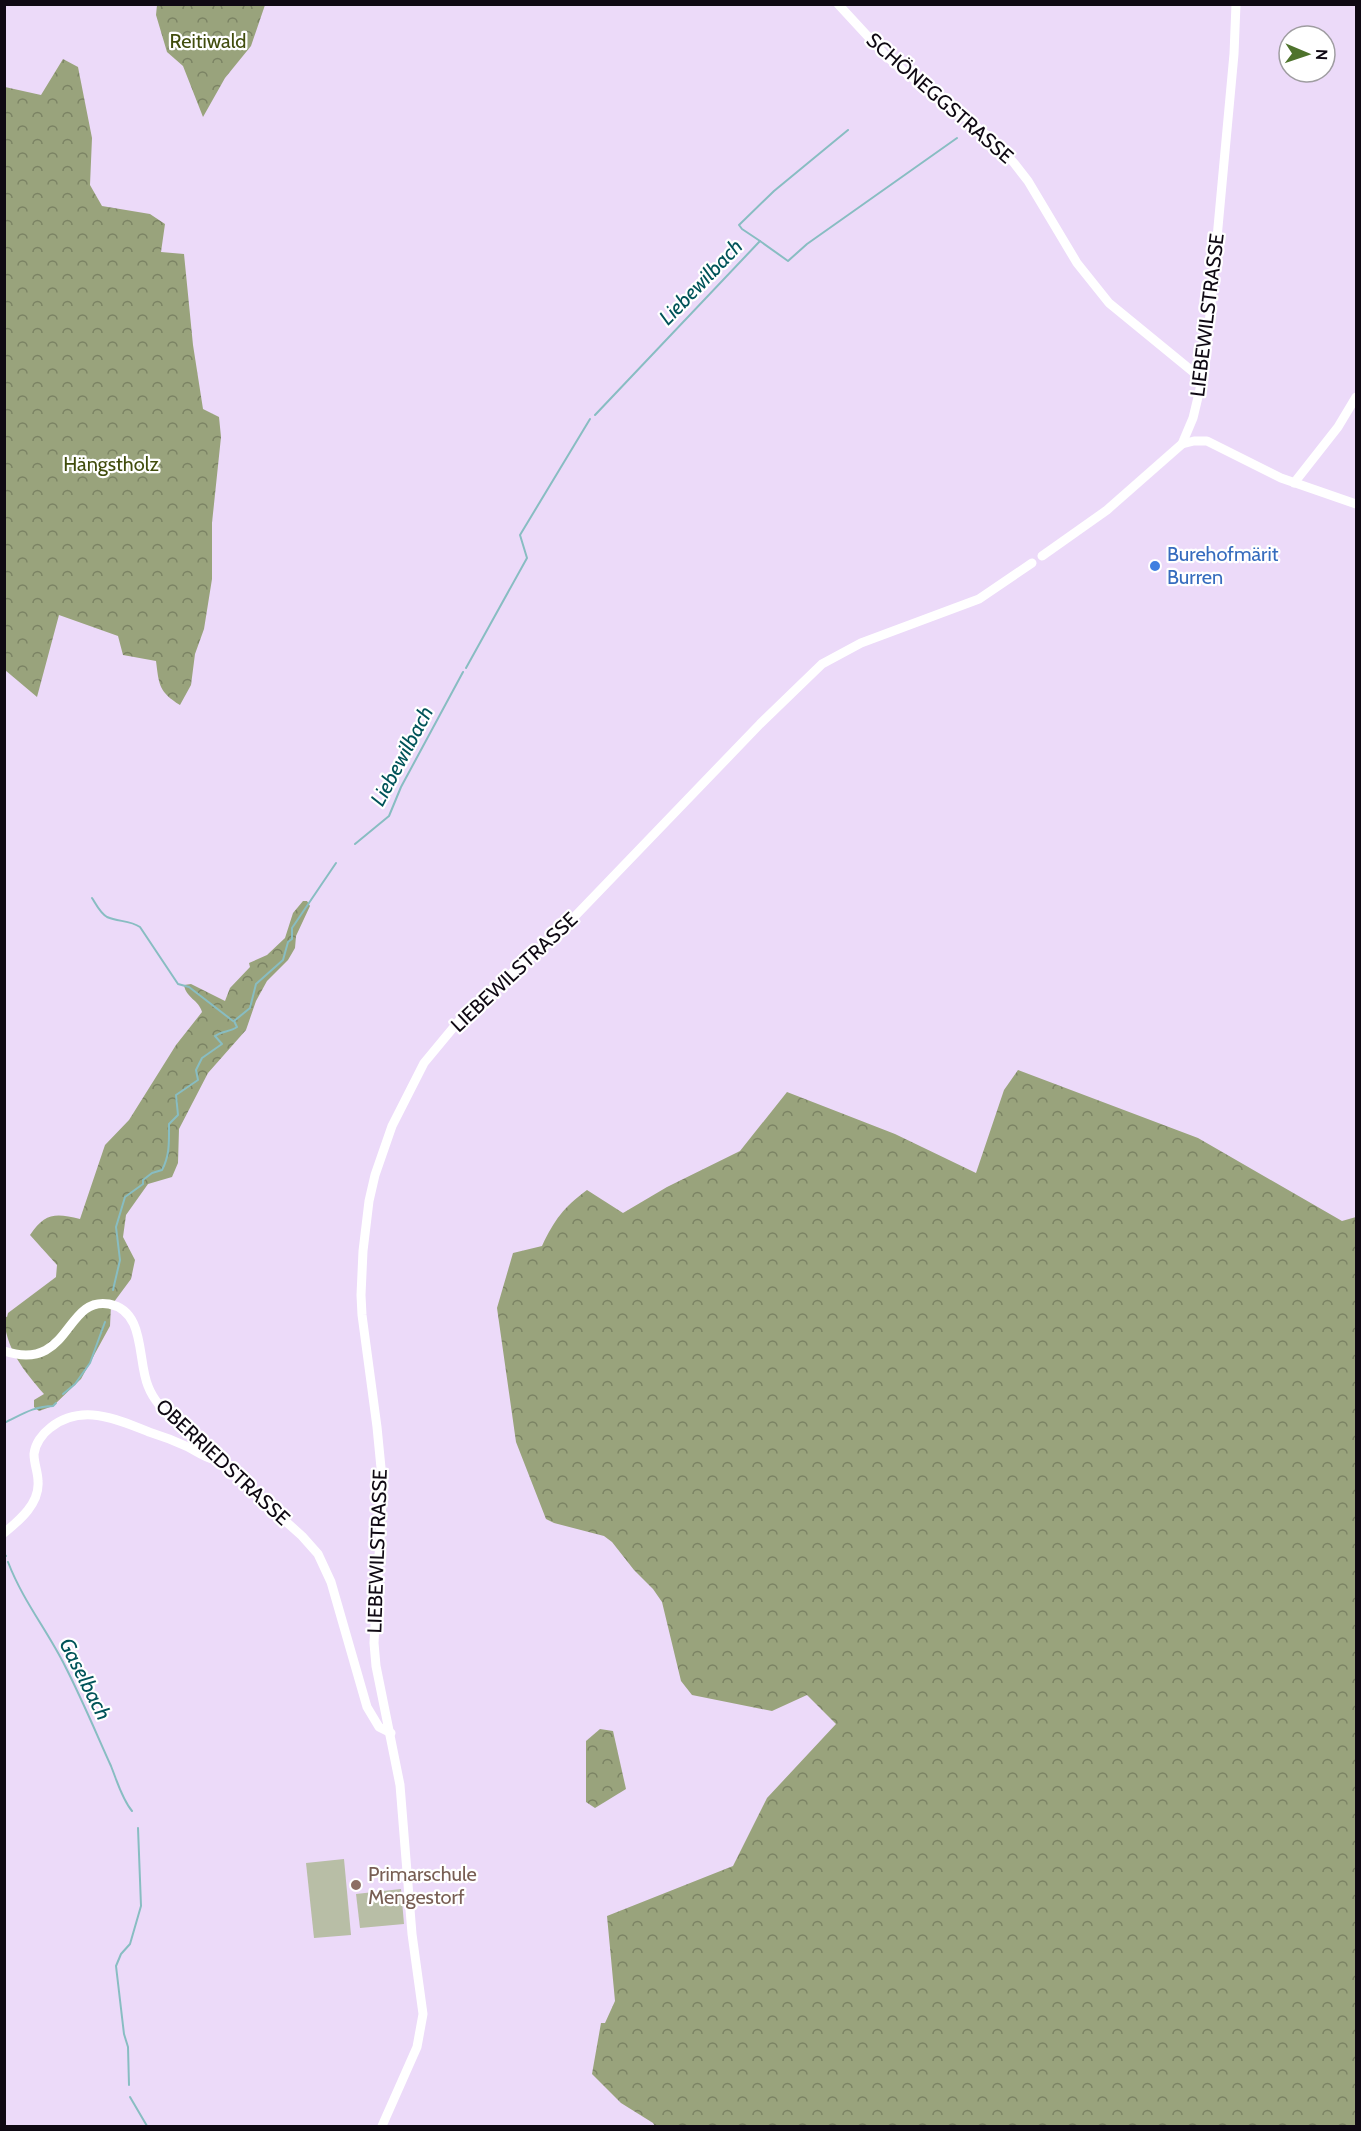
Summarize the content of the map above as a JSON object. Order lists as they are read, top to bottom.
{
  "streets": {
    "street": ["SCHÖNEGGSTRASSE", "LIEBEWILSTRASSE", "OBERRIEDSTRASSE"]
  },
  "crossings": [
    ["SCHÖNEGGSTRASSE", "LIEBEWILSTRASSE"],
    ["LIEBEWILSTRASSE", "OBERRIEDSTRASSE"]
  ],
  "water": ["Liebewilbach", "Gaselbach"],
  "parks": ["Reitiwald", "Hängstholz"],
  "places": ["Burehofmärit Burren", "Primarschule Mengestorf"],
  "north": "right"
}
